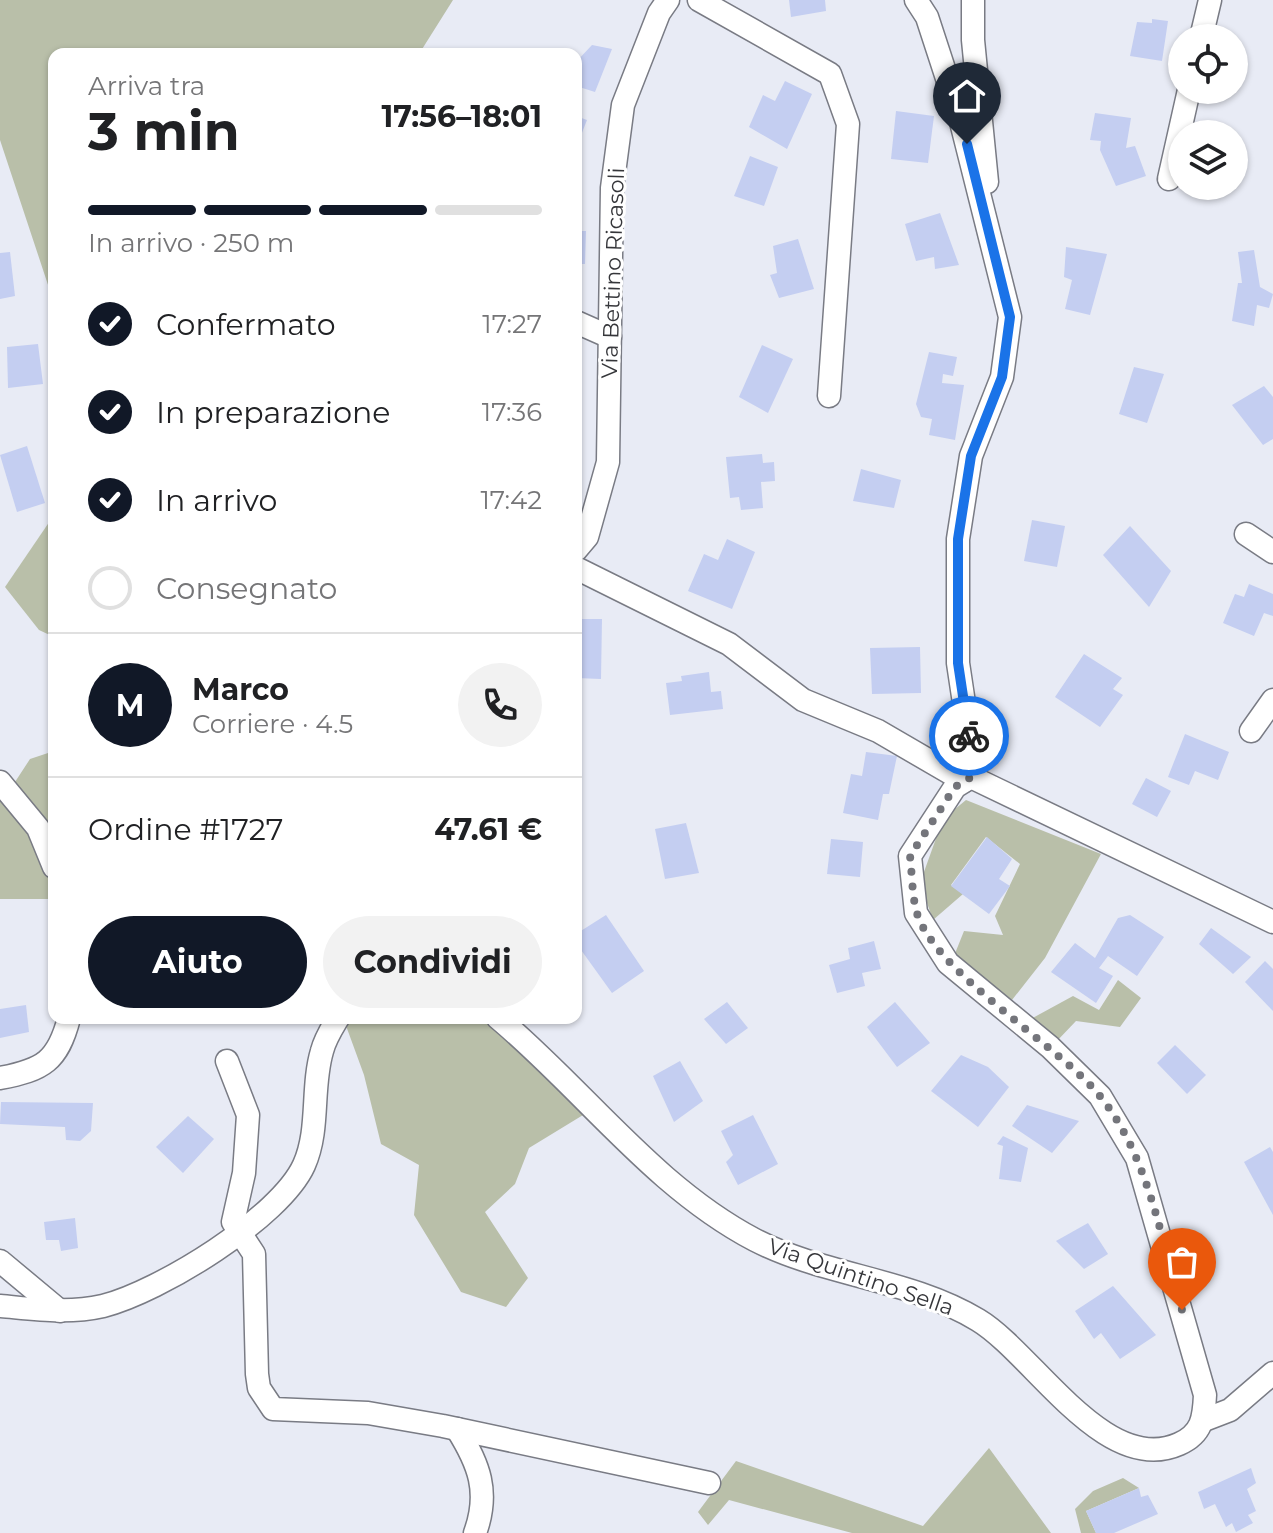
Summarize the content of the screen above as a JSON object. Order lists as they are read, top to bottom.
{
  "streets": {
    "street": ["Via Bettino Ricasoli", "Via Quintino Sella"]
  },
  "page": {
    "heading": ["3 min", "Arriva tra", "17:56–18:01"],
    "panel": [
      "Marco",
      "Corriere · 4.5",
      "Ordine #1727",
      "47.61 €"
    ],
    "bar": "In arrivo · 250 m",
    "list": [
      ["Confermato", "17:27"],
      ["In preparazione", "17:36"],
      ["In arrivo", "17:42"],
      "Consegnato"
    ],
    "round": "M",
    "buttons": ["Aiuto", "Condividi"]
  }
}
